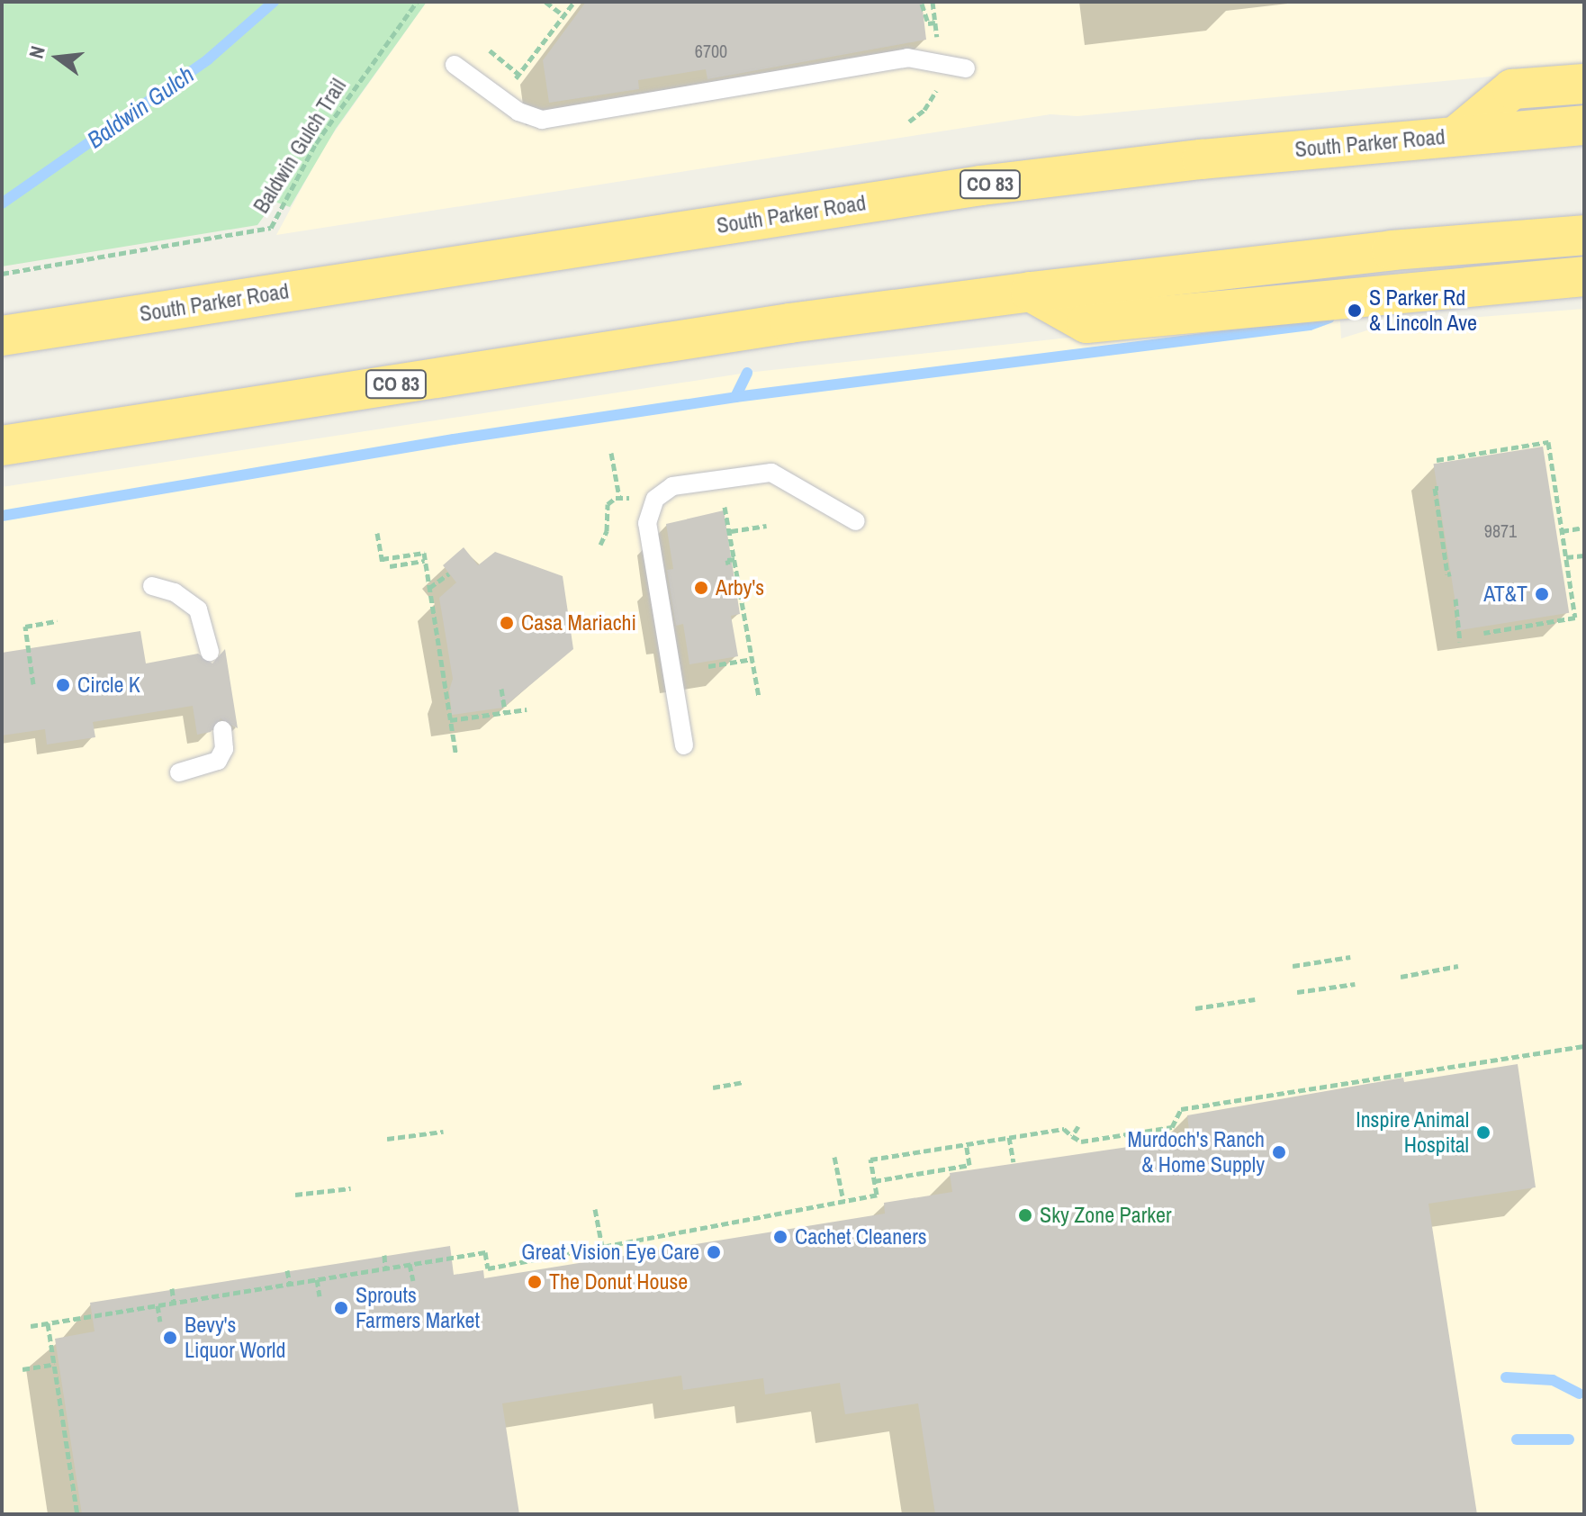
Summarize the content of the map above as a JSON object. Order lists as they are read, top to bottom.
{
  "streets": {
    "highway": ["South Parker Road", "CO 83"],
    "path": ["Baldwin Gulch Trail"]
  },
  "water": ["Baldwin Gulch"],
  "places": [
    "S Parker Rd & Lincoln Ave",
    "Arby's",
    "AT&T",
    "Casa Mariachi",
    "Circle K",
    "Inspire Animal Hospital",
    "Murdoch's Ranch & Home Supply",
    "Sky Zone Parker",
    "Cachet Cleaners",
    "Great Vision Eye Care",
    "The Donut House",
    "Sprouts Farmers Market",
    "Bevy's Liquor World"
  ],
  "house_numbers": ["6700", "9871"],
  "north": "left"
}
